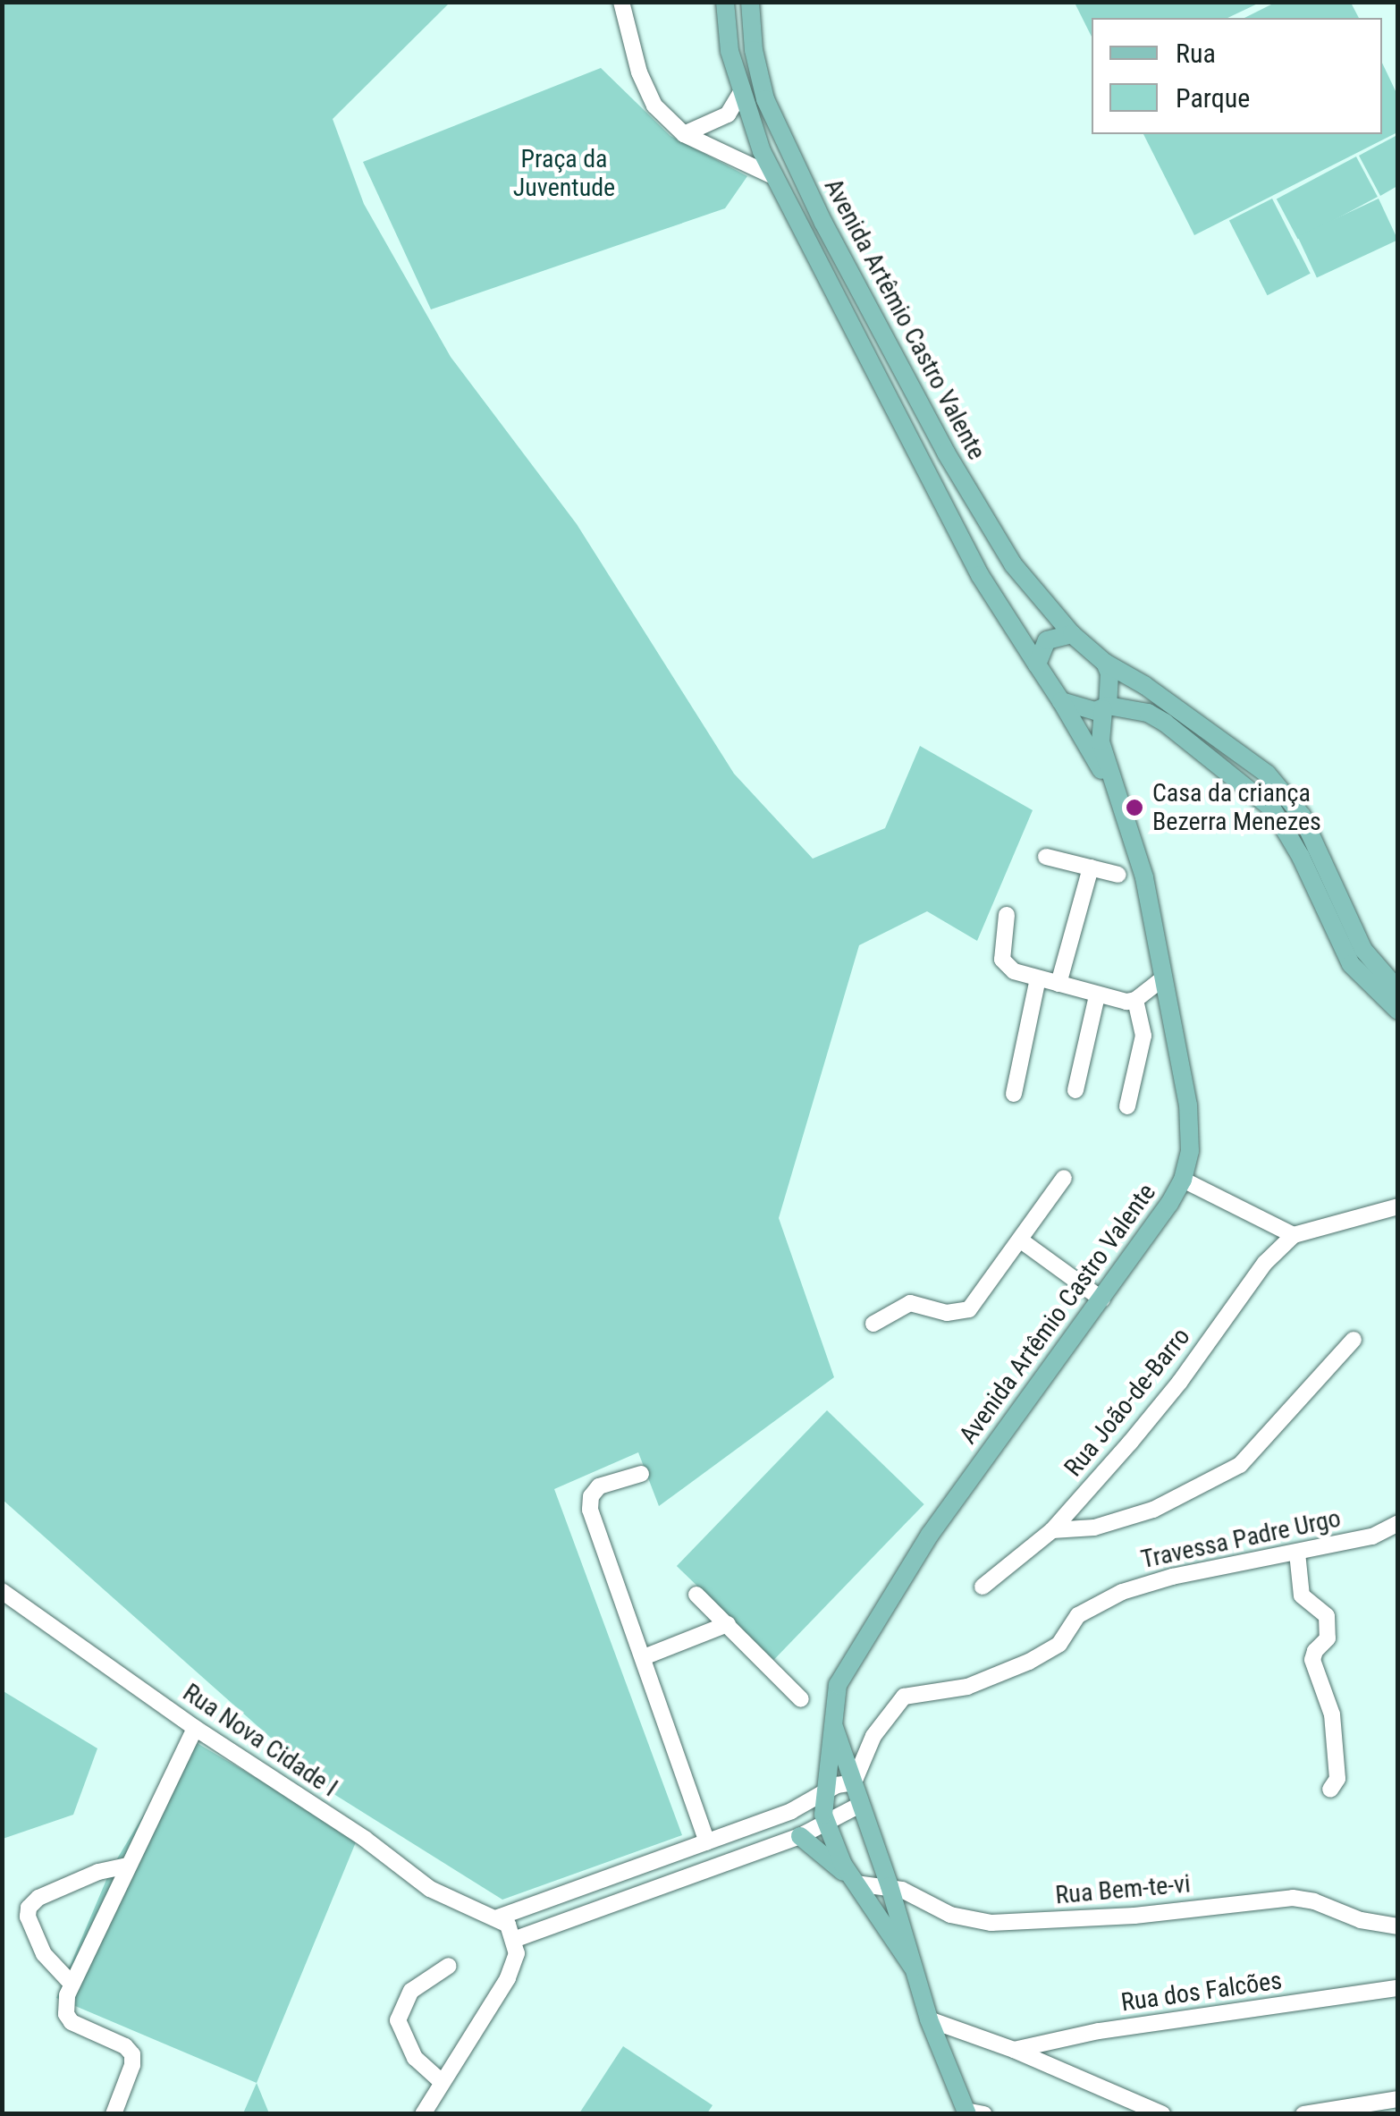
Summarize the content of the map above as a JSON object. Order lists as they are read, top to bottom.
{
  "streets": {
    "main road": ["Avenida Artêmio Castro Valente"],
    "street": [
      "Rua João-de-Barro",
      "Travessa Padre Urgo",
      "Rua Nova Cidade I",
      "Rua Bem-te-vi",
      "Rua dos Falcões"
    ]
  },
  "crossings": [
    ["Avenida Artêmio Castro Valente", "Travessa Padre Urgo"],
    ["Avenida Artêmio Castro Valente", "Rua Bem-te-vi"]
  ],
  "parks": ["Praça da Juventude"],
  "places": ["Casa da criança Bezerra Menezes"],
  "legend": ["Rua", "Parque"]
}
